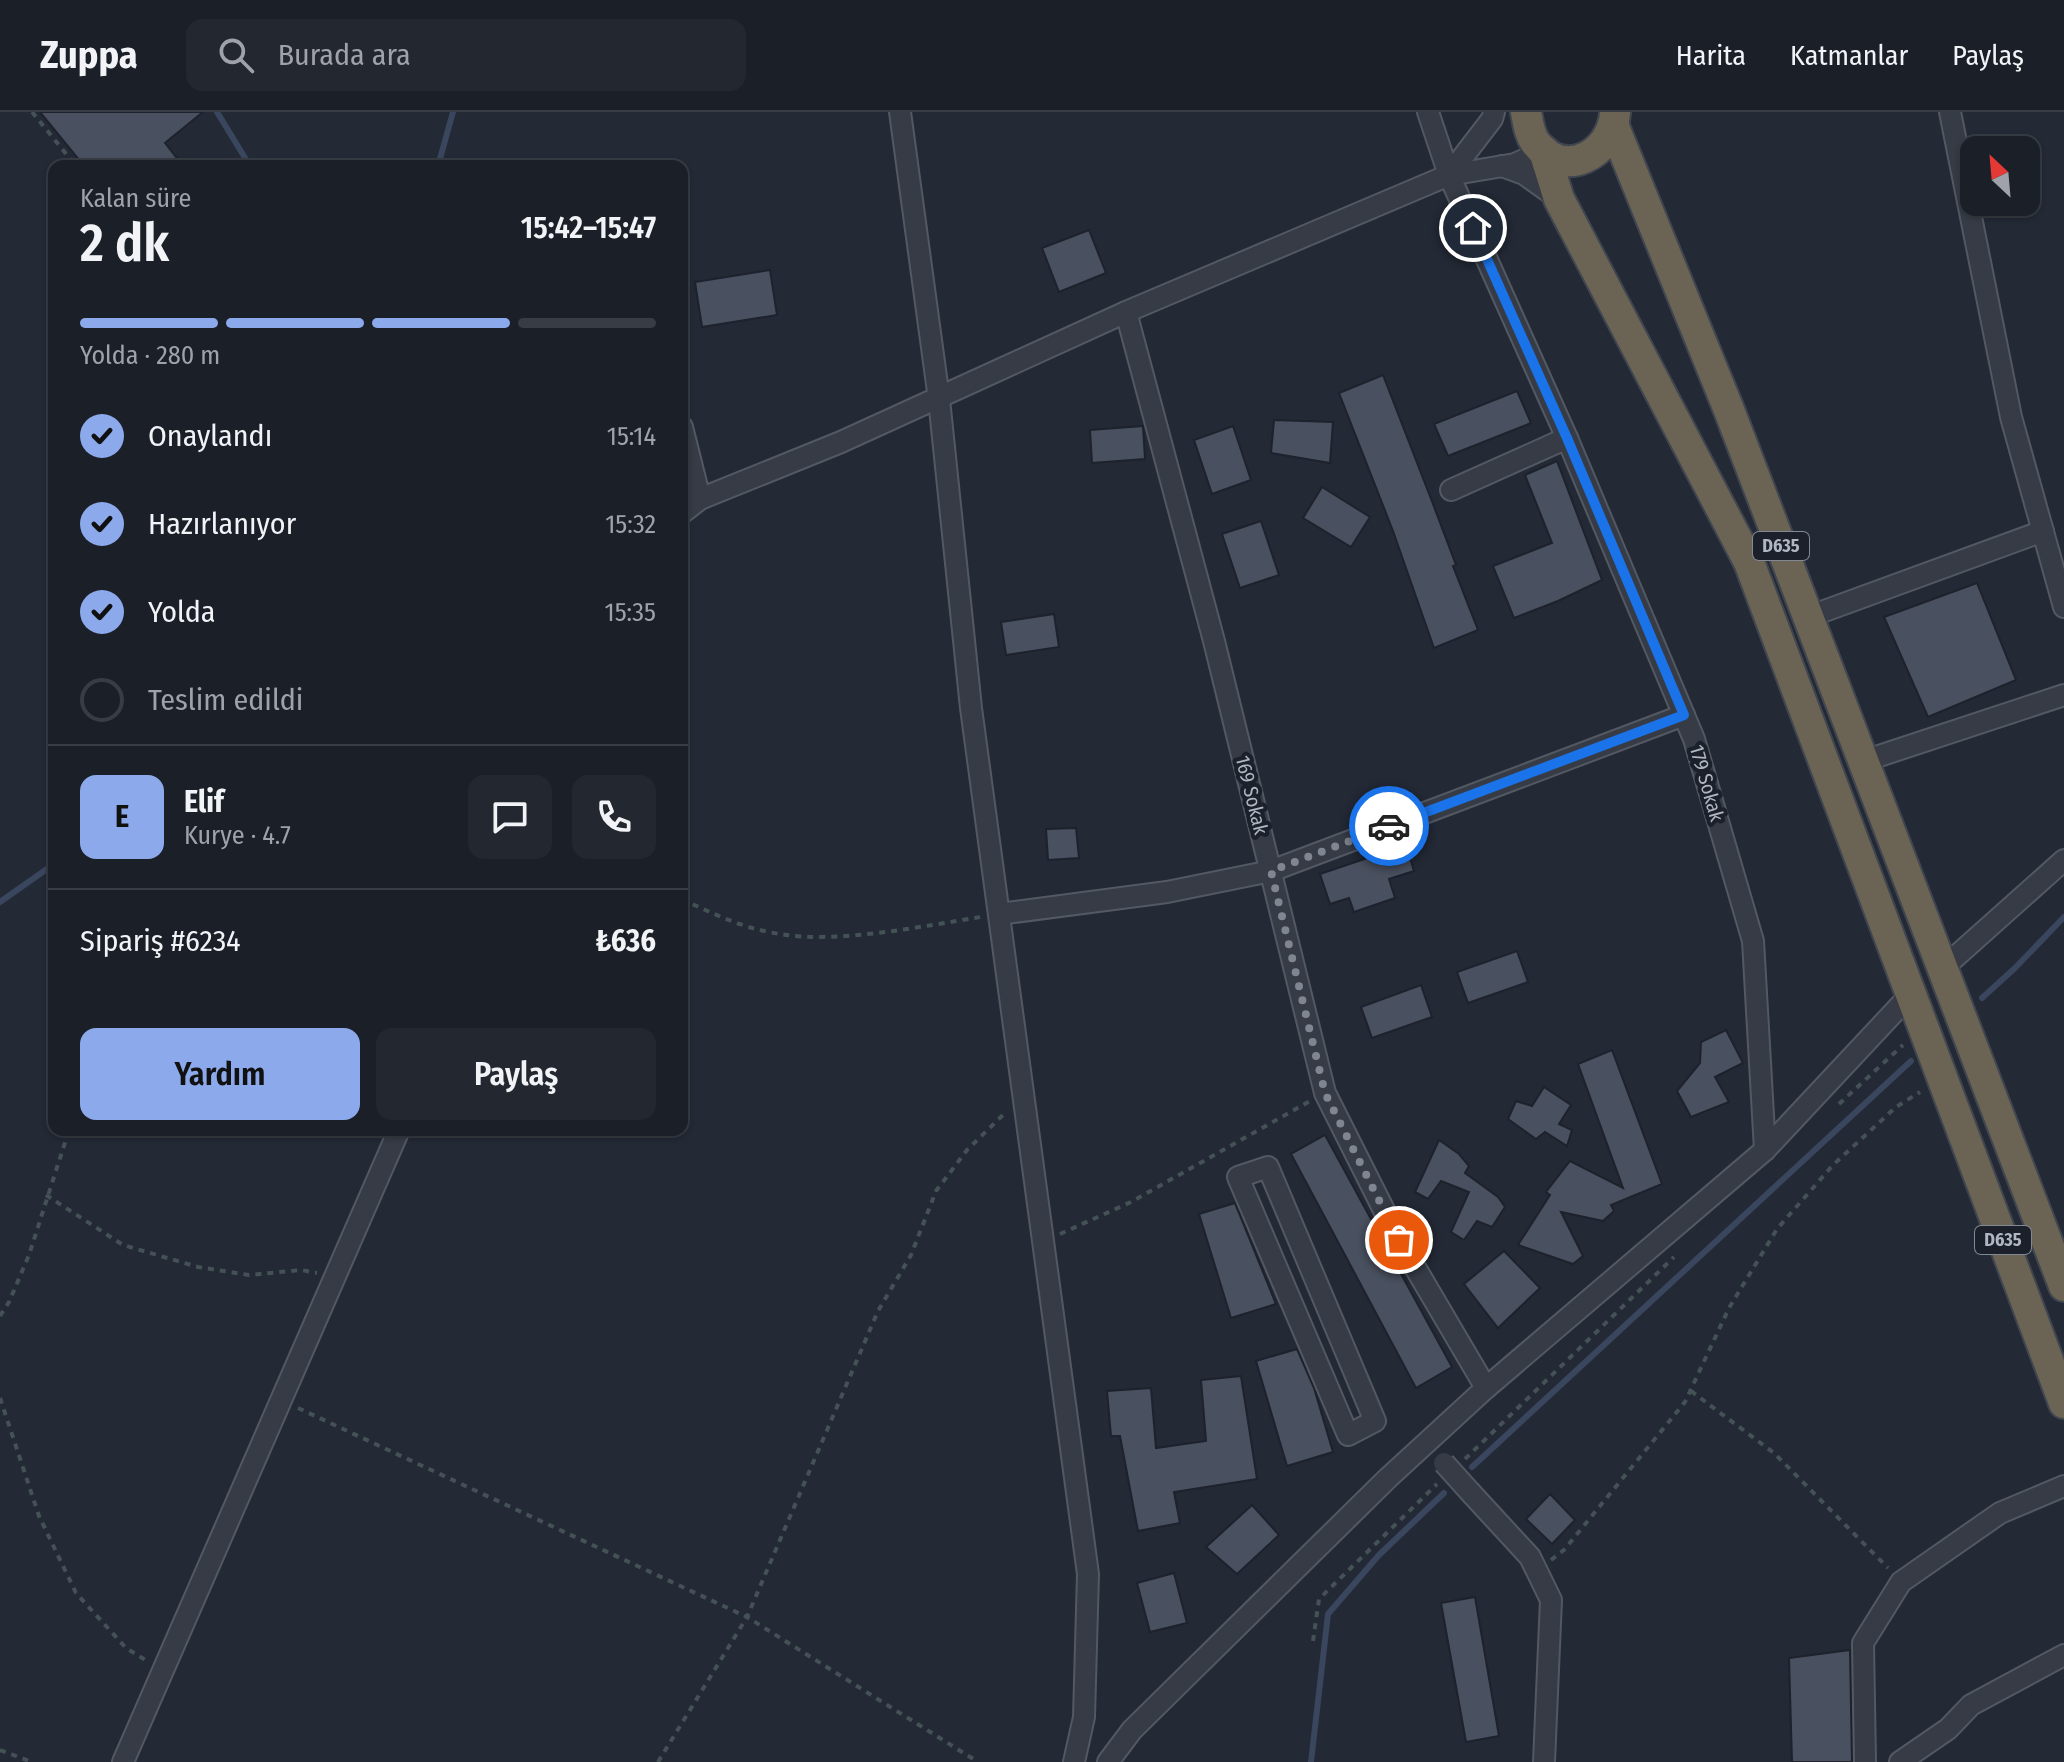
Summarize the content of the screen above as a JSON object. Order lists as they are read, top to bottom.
{
  "streets": {
    "highway": ["D635"],
    "street": ["179 Sokak", "169 Sokak"]
  },
  "north": "top left",
  "page": {
    "header": "Zuppa",
    "search": "Burada ara",
    "nav": ["Harita", "Katmanlar", "Paylaş"],
    "heading": ["2 dk", "Kalan süre", "15:42–15:47"],
    "panel": [
      "Elif",
      "Kurye · 4.7",
      "Sipariş #6234",
      "₺636"
    ],
    "bar": "Yolda · 280 m",
    "list": [
      ["Onaylandı", "15:14"],
      ["Hazırlanıyor", "15:32"],
      ["Yolda", "15:35"],
      "Teslim edildi"
    ],
    "round": "E",
    "buttons": ["Yardım", "Paylaş"]
  }
}
